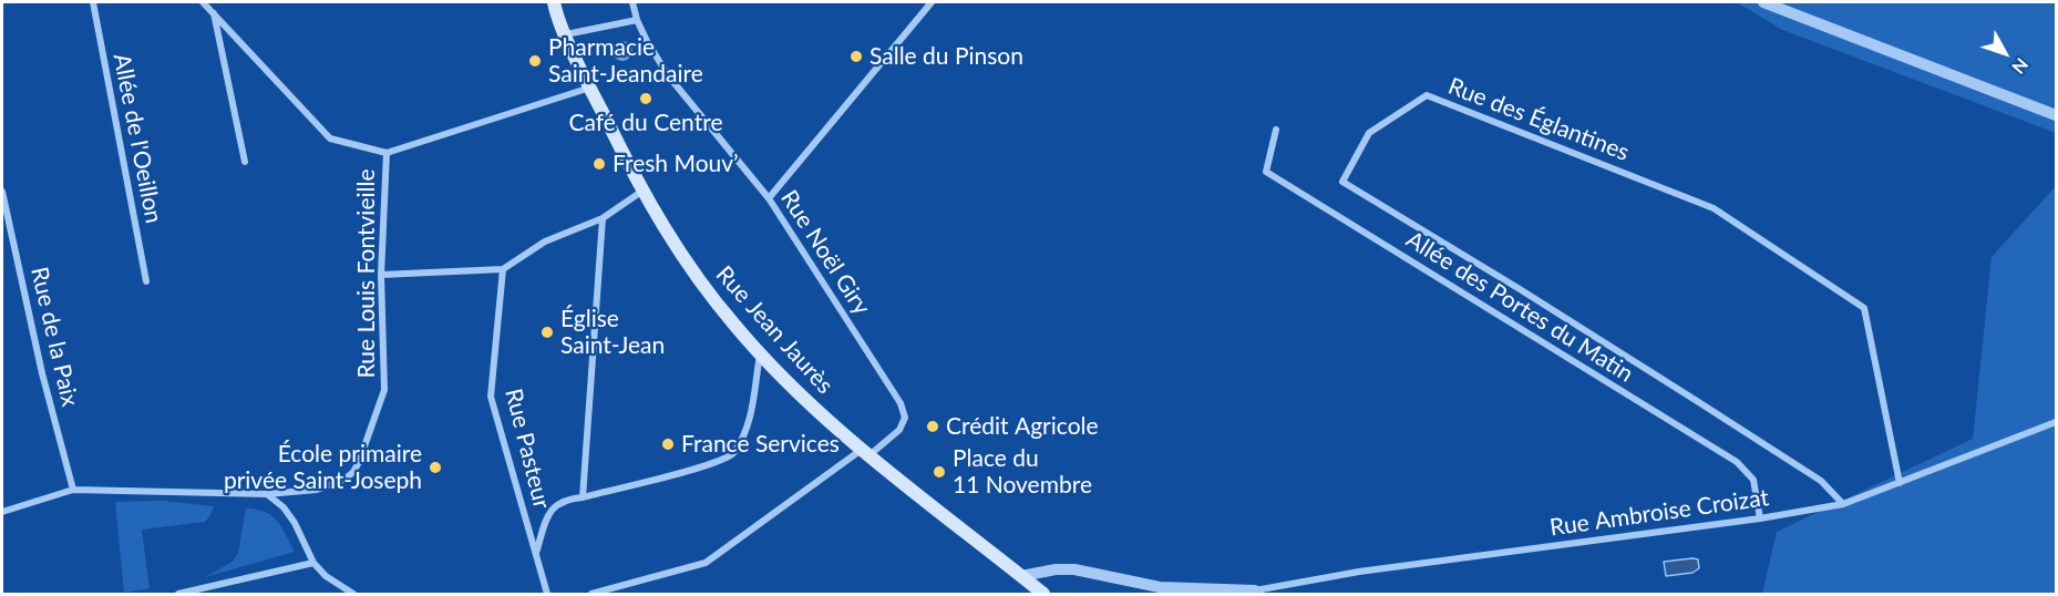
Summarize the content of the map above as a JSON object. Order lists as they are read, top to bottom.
{
  "streets": {
    "main road": ["Rue Jean Jaurès"],
    "street": [
      "Rue des Églantines",
      "Allée de l'Oeillon",
      "Rue Noël Giry",
      "Rue Louis Fontvieille",
      "Allée des Portes du Matin",
      "Rue de la Paix",
      "Rue Pasteur",
      "Rue Ambroise Croizat"
    ]
  },
  "crossings": [
    ["Rue des Églantines", "Rue Ambroise Croizat"],
    ["Rue Noël Giry", "Rue Jean Jaurès"],
    ["Rue Louis Fontvieille", "Rue Jean Jaurès"],
    ["Rue Louis Fontvieille", "Rue de la Paix"],
    ["Allée des Portes du Matin", "Rue Ambroise Croizat"]
  ],
  "places": [
    "Salle du Pinson",
    "Pharmacie Saint-Jeandaire",
    "Café du Centre",
    "Fresh Mouv’",
    "Église Saint-Jean",
    "Crédit Agricole",
    "France Services",
    "École primaire privée Saint-Joseph",
    "Place du 11 Novembre"
  ],
  "north": "bottom right"
}
